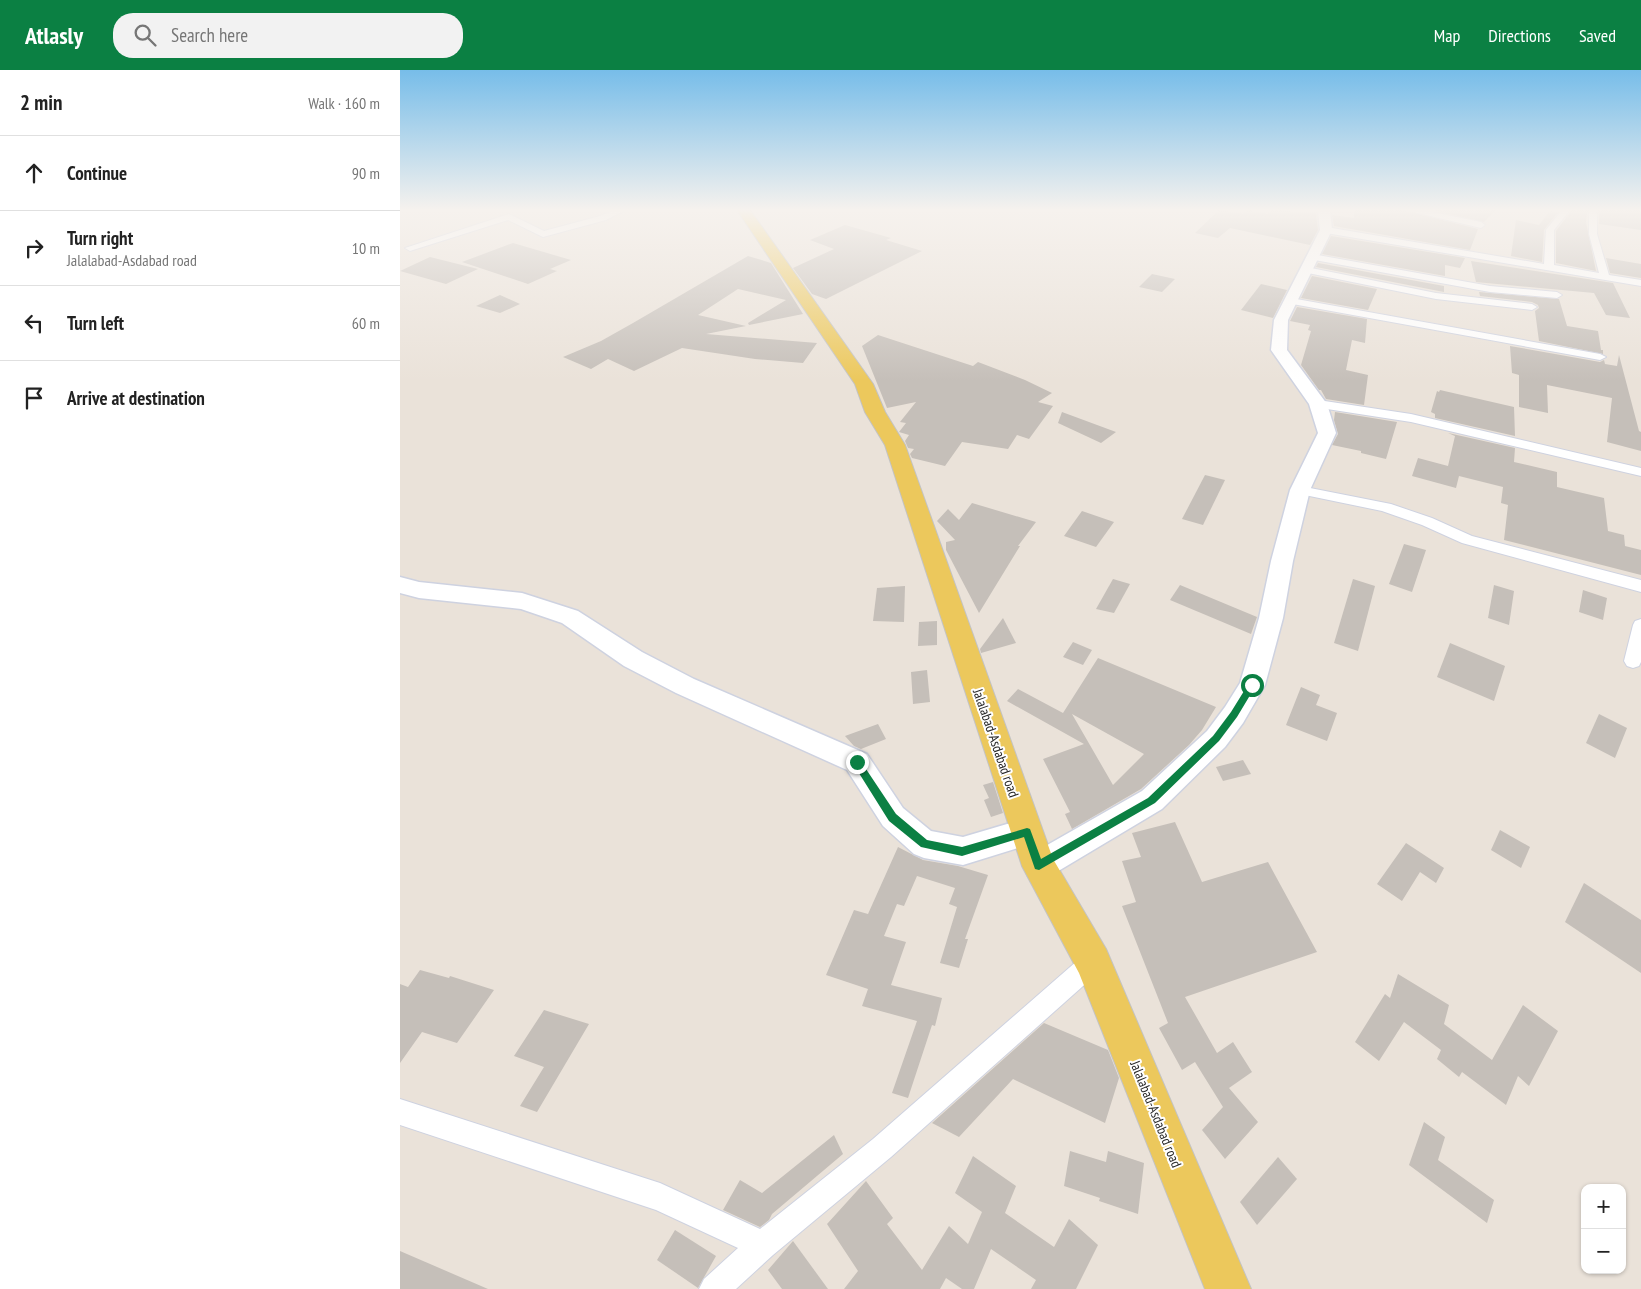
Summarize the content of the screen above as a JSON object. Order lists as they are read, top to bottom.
{
  "streets": {
    "main road": ["Jalalabad-Asdabad road"]
  },
  "page": {
    "header": "Atlasly",
    "search": "Search here",
    "nav": ["Map", "Directions", "Saved"],
    "heading": ["2 min", "Walk · 160 m"],
    "list": [
      ["Continue", "90 m"],
      ["Turn right", "Jalalabad-Asdabad road", "10 m"],
      ["Turn left", "60 m"],
      "Arrive at destination"
    ],
    "map_buttons": ["+", "−"]
  }
}
